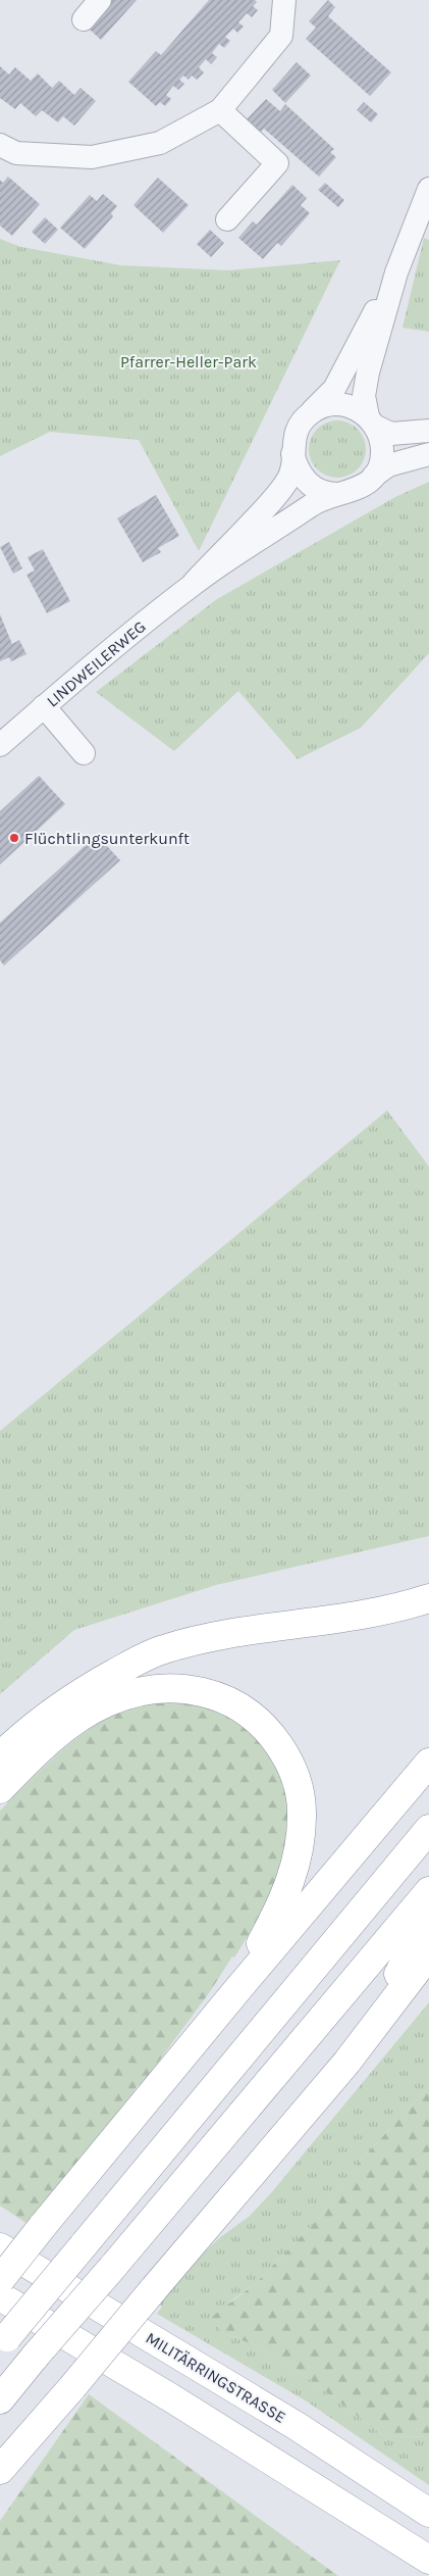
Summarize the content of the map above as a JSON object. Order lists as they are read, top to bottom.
{
  "streets": {
    "main road": ["MILITÄRRINGSTRASSE"],
    "street": ["LINDWEILERWEG"]
  },
  "parks": ["Pfarrer-Heller-Park"],
  "places": ["Flüchtlingsunterkunft"]
}
